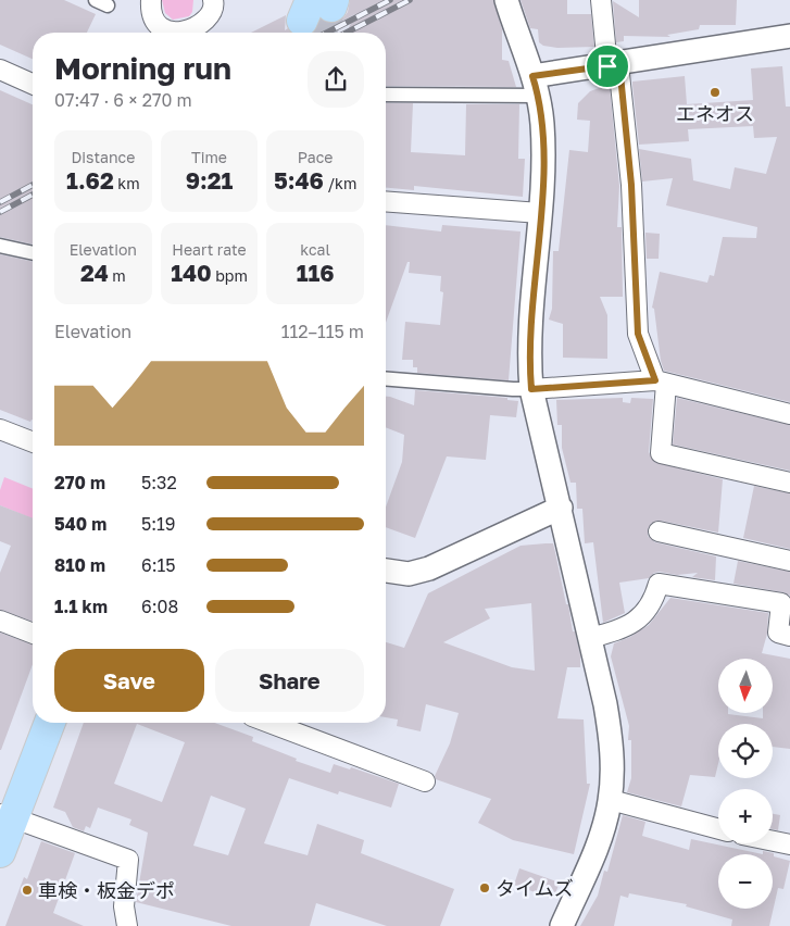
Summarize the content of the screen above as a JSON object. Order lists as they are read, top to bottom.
{
  "places": ["エネオス", "タイムズ", "車検・板金デポ"],
  "north": "bottom",
  "page": {
    "heading": ["Morning run", "07:47 · 6 × 270 m"],
    "stats": [
      ["Distance", "1.62 km"],
      ["Time", "9:21"],
      ["Pace", "5:46 /km"],
      ["Elevation", "24 m"],
      ["Heart rate", "140 bpm"],
      ["kcal", "116"]
    ],
    "chart": ["Elevation", "112–115 m"],
    "list": [
      {
        "name": "270 m",
        "note": "5:32"
      },
      {
        "name": "540 m",
        "note": "5:19"
      },
      {
        "name": "810 m",
        "note": "6:15"
      },
      {
        "name": "1.1 km",
        "note": "6:08"
      }
    ],
    "buttons": ["Save", "Share"],
    "map_buttons": ["+", "−"]
  }
}
